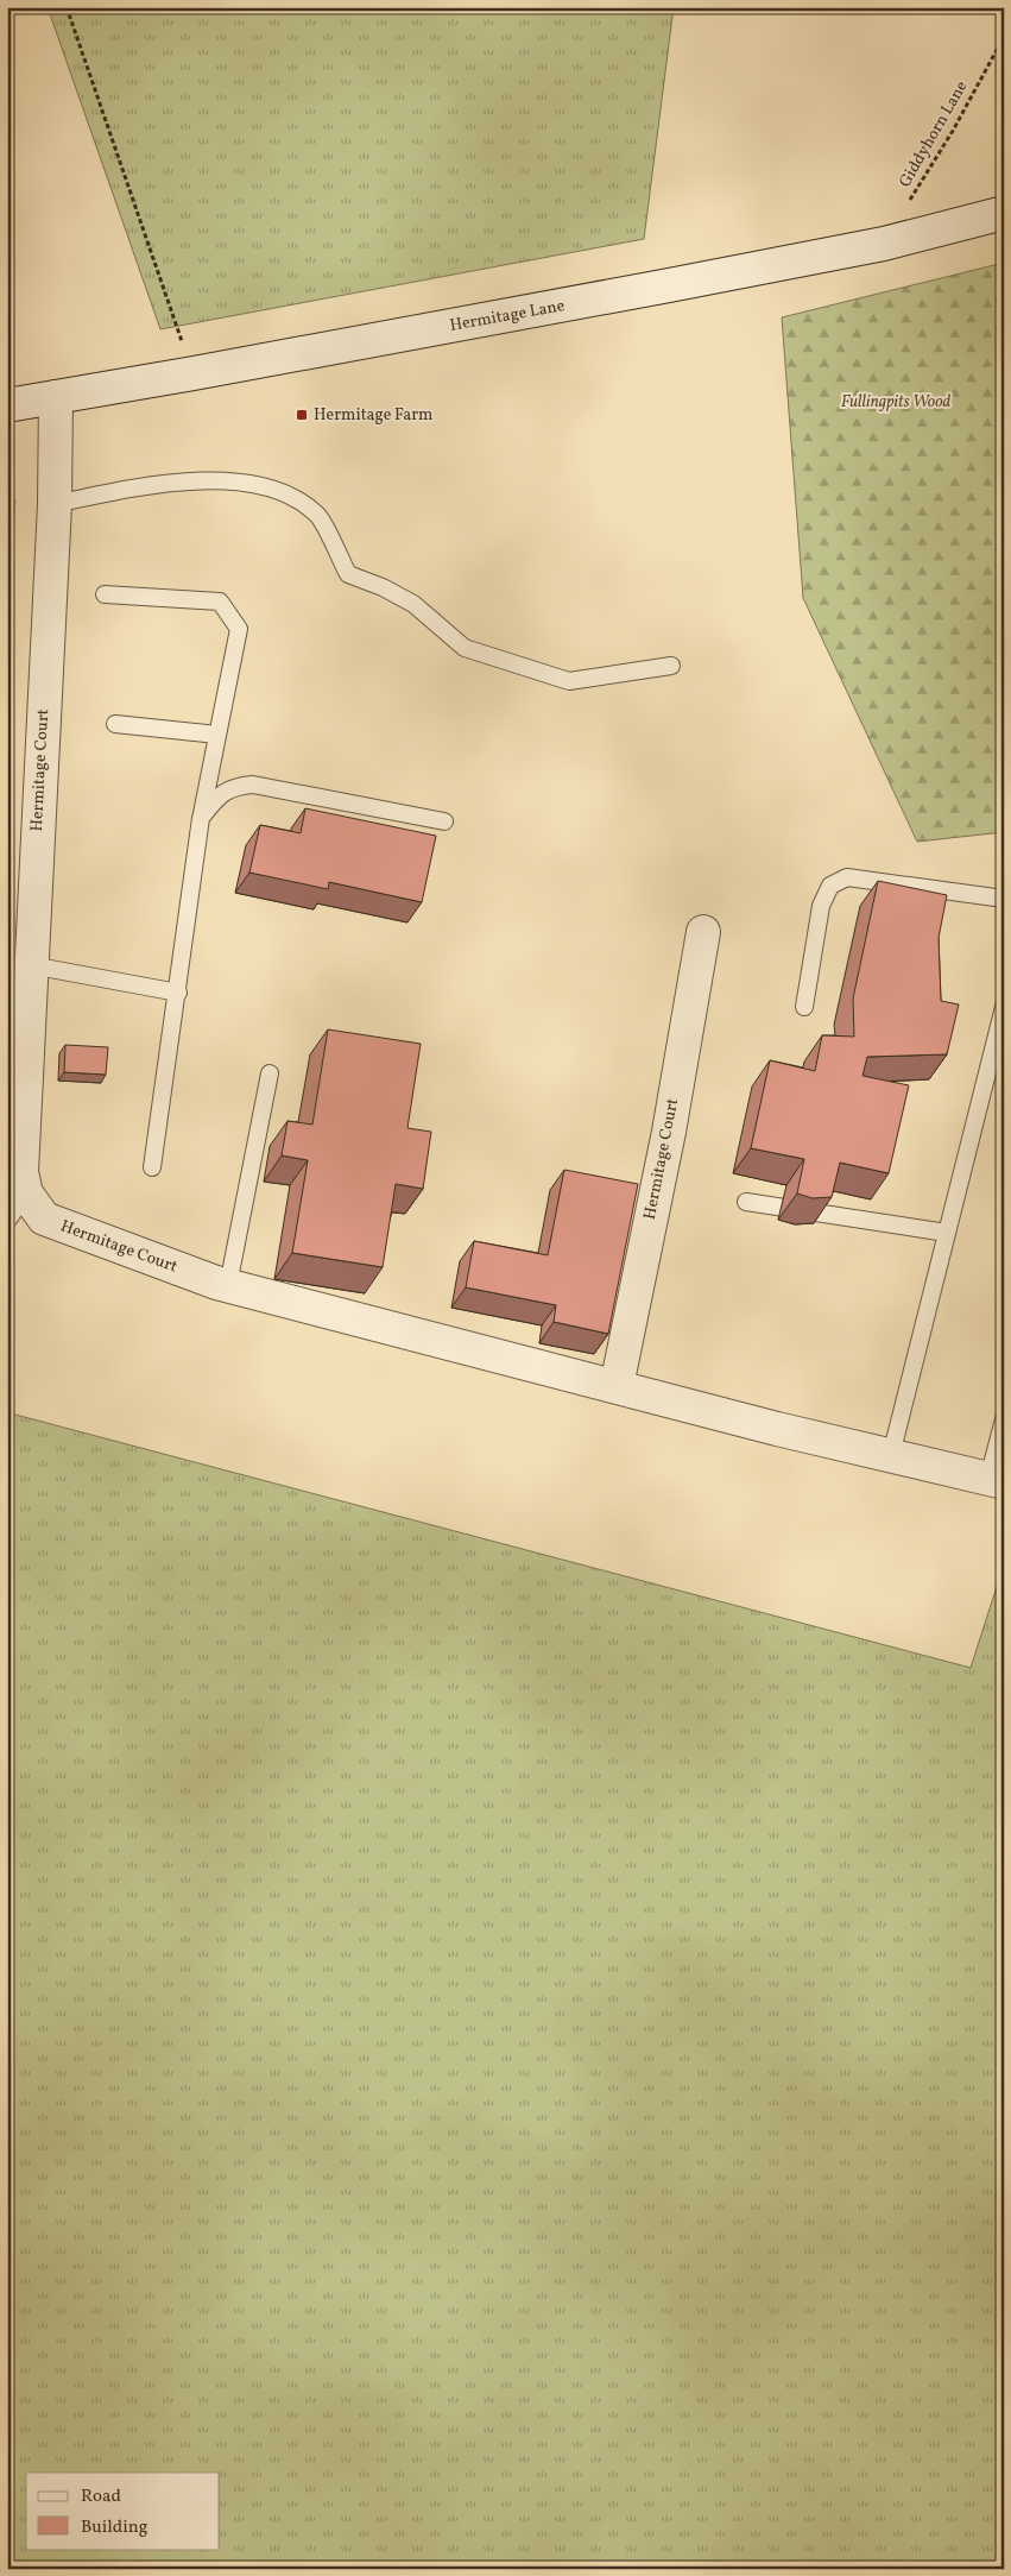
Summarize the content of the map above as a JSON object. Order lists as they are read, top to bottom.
{
  "streets": {
    "street": ["Hermitage Lane", "Hermitage Court"],
    "path": ["Giddyhorn Lane"]
  },
  "crossings": [
    ["Giddyhorn Lane", "Hermitage Lane"],
    ["Hermitage Lane", "Hermitage Court"]
  ],
  "parks": ["Fullingpits Wood"],
  "places": {
    "transit": ["Hermitage Farm"]
  },
  "legend": ["Road", "Building"]
}
